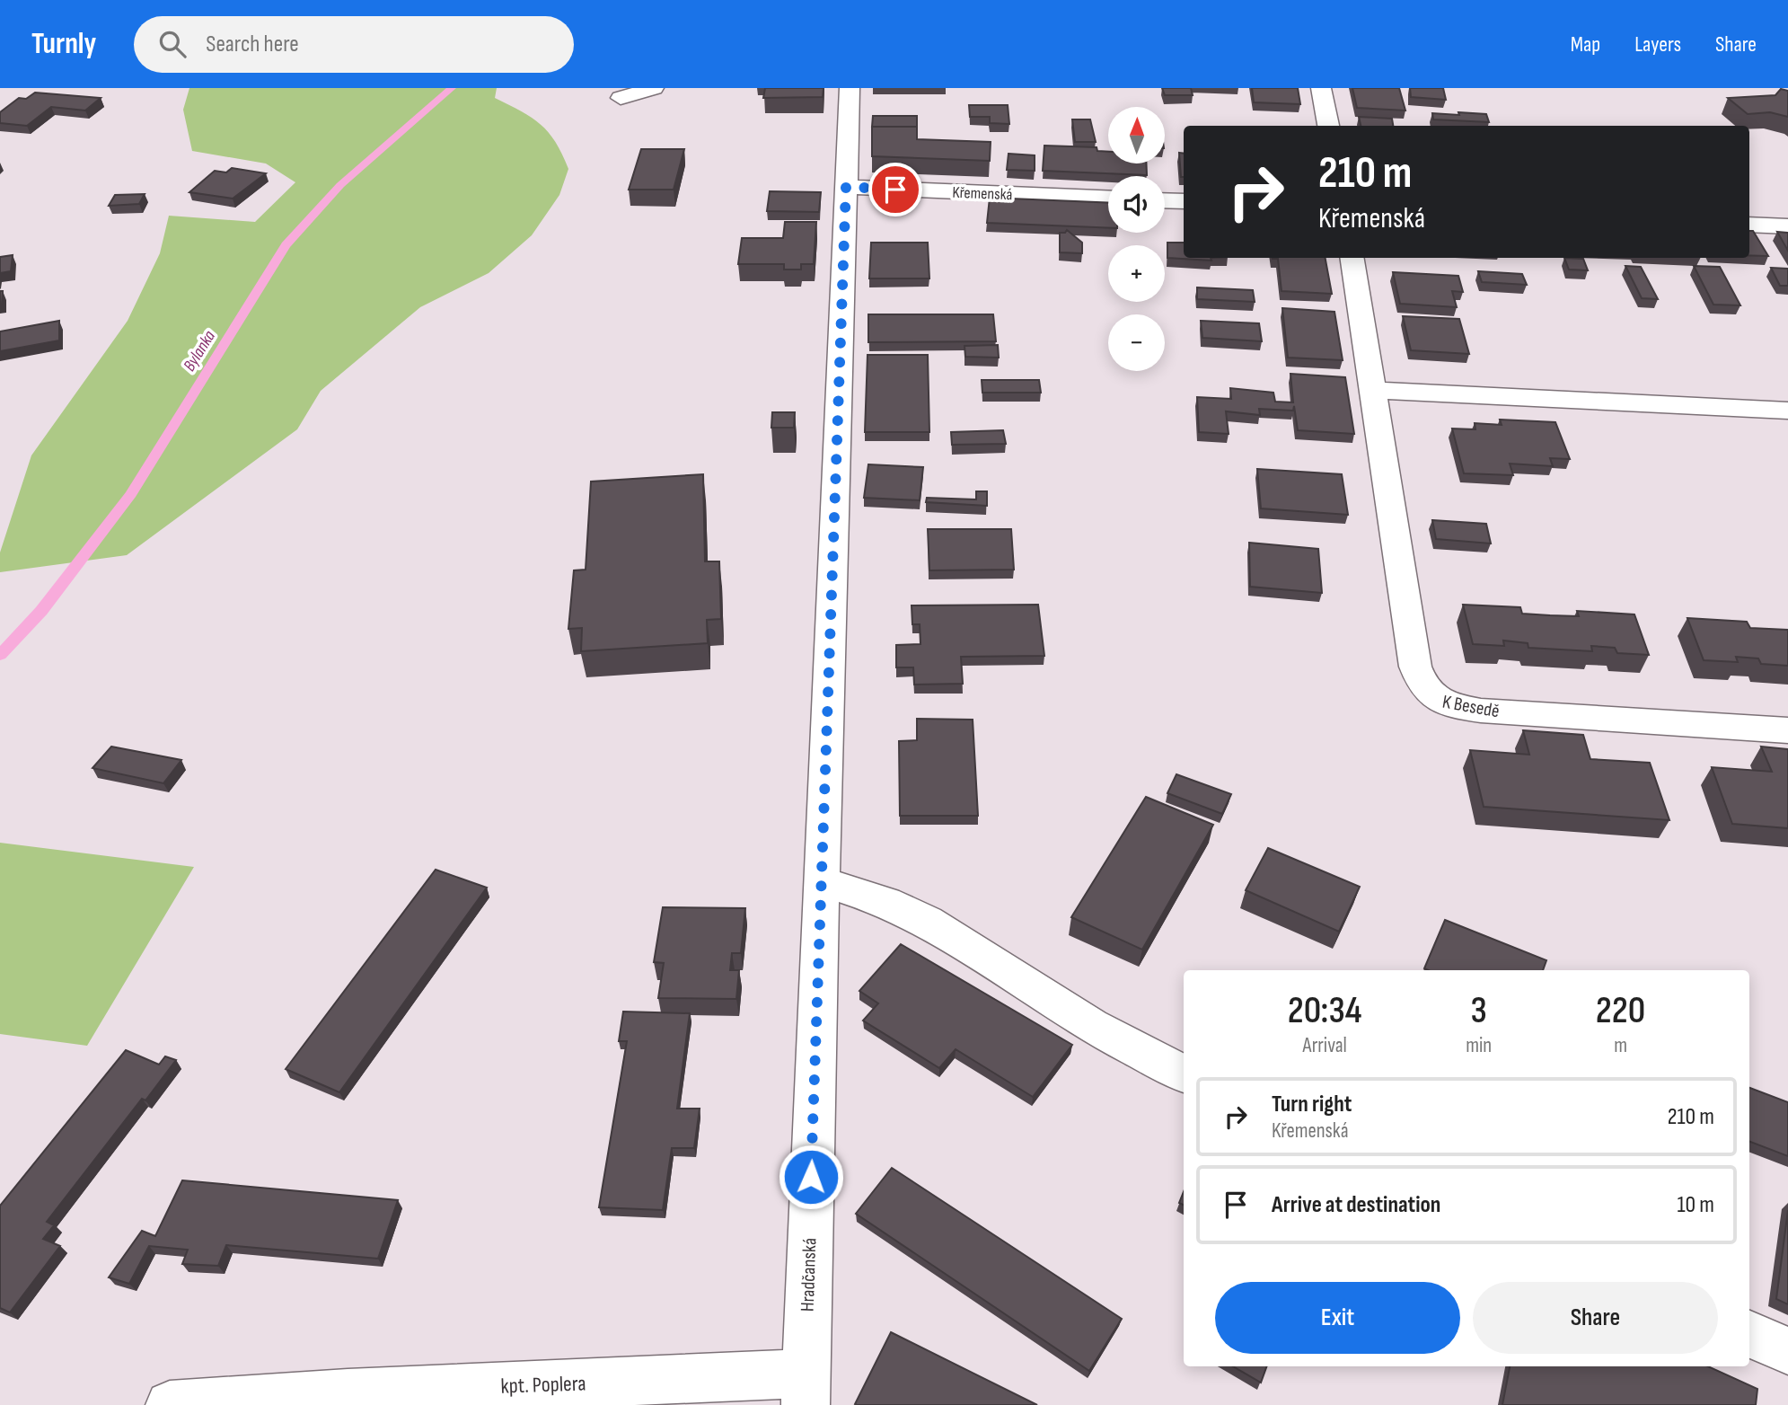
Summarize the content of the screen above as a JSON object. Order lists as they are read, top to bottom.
{
  "streets": {
    "street": [
      "Křemenská",
      "K Besedě",
      "Hradčanská",
      "kpt. Poplera"
    ]
  },
  "crossings": [
    ["Křemenská", "Hradčanská"],
    ["Hradčanská", "kpt. Poplera"]
  ],
  "water": ["Bylanka"],
  "north": "top",
  "page": {
    "header": "Turnly",
    "search": "Search here",
    "nav": ["Map", "Layers", "Share"],
    "map_buttons": ["+", "−"],
    "turn": ["210 m", "Křemenská"],
    "eta": [
      "20:34",
      "Arrival",
      "3",
      "min",
      "220",
      "m"
    ],
    "list": [
      {
        "name": "Turn right",
        "note": "Křemenská",
        "value": "210 m"
      },
      {
        "name": "Arrive at destination",
        "value": "10 m"
      }
    ],
    "buttons": ["Exit", "Share"]
  }
}
